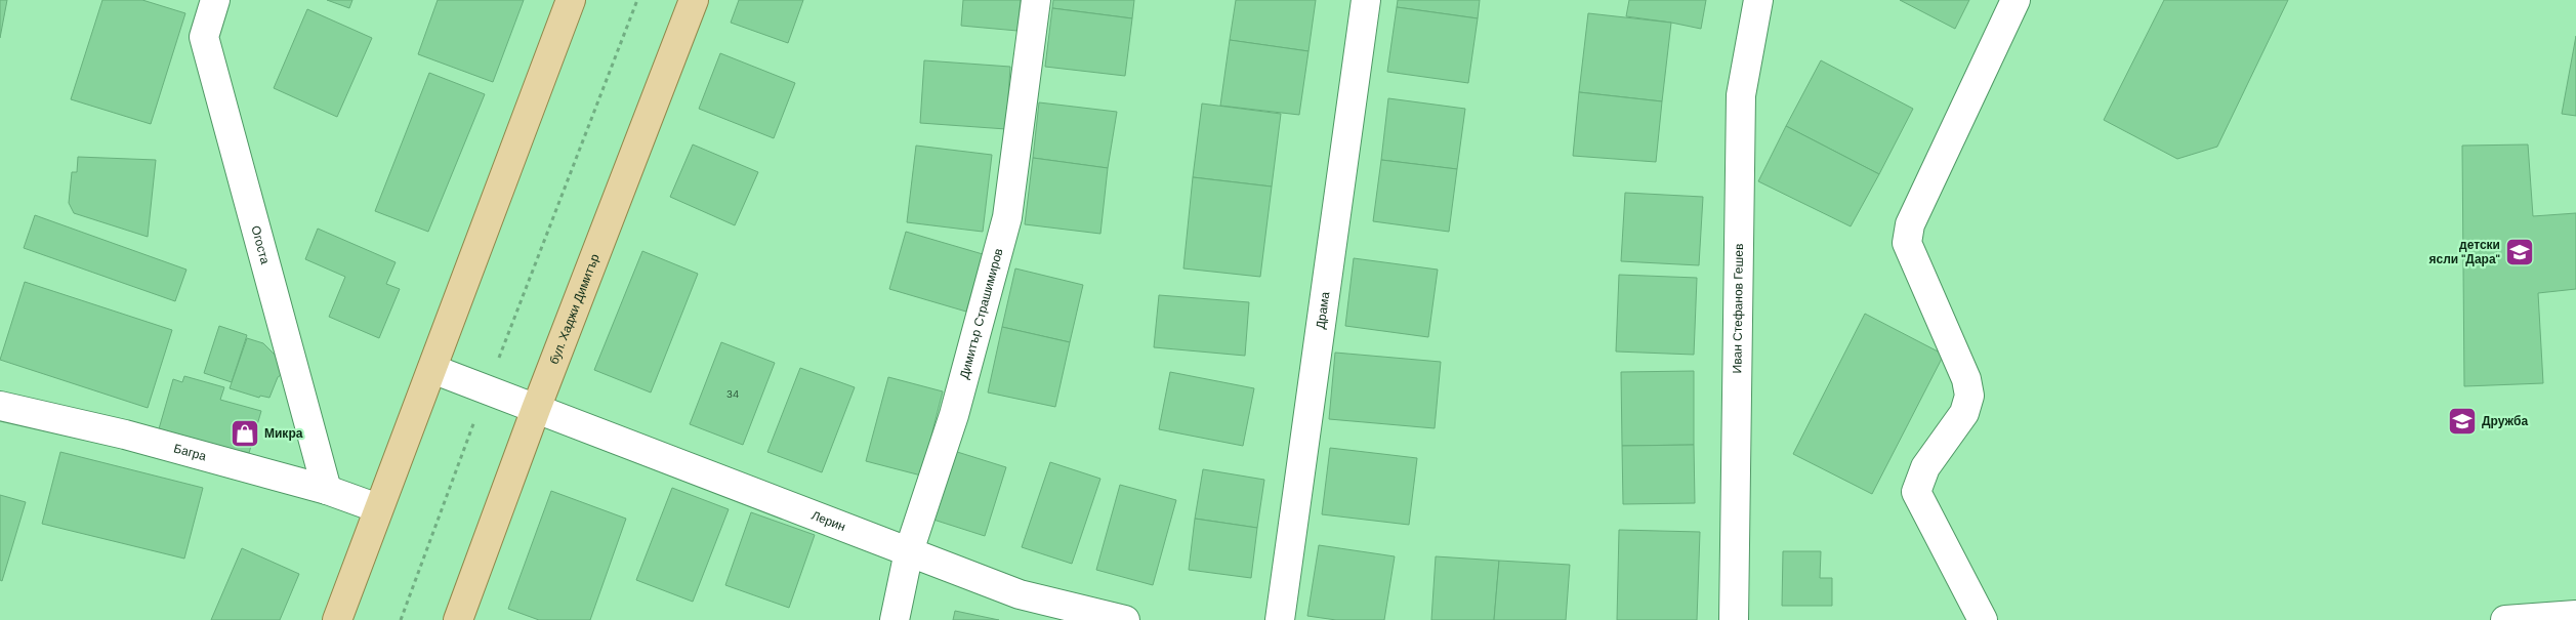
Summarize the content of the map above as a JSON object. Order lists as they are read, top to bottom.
{
  "streets": {
    "main road": ["бул. Хаджи Димитър"],
    "street": [
      "Огоста",
      "Драма",
      "Иван Стефанов Гешев",
      "Димитър Страшимиров",
      "Багра",
      "Лерин"
    ]
  },
  "crossings": [
    ["Огоста", "Багра"],
    ["бул. Хаджи Димитър", "Лерин"],
    ["Димитър Страшимиров", "Лерин"]
  ],
  "places": {
    "school or university": ["детски ясли \"Дара\"", "Дружба"],
    "shop": ["Микра"]
  },
  "house_numbers": ["34"]
}
